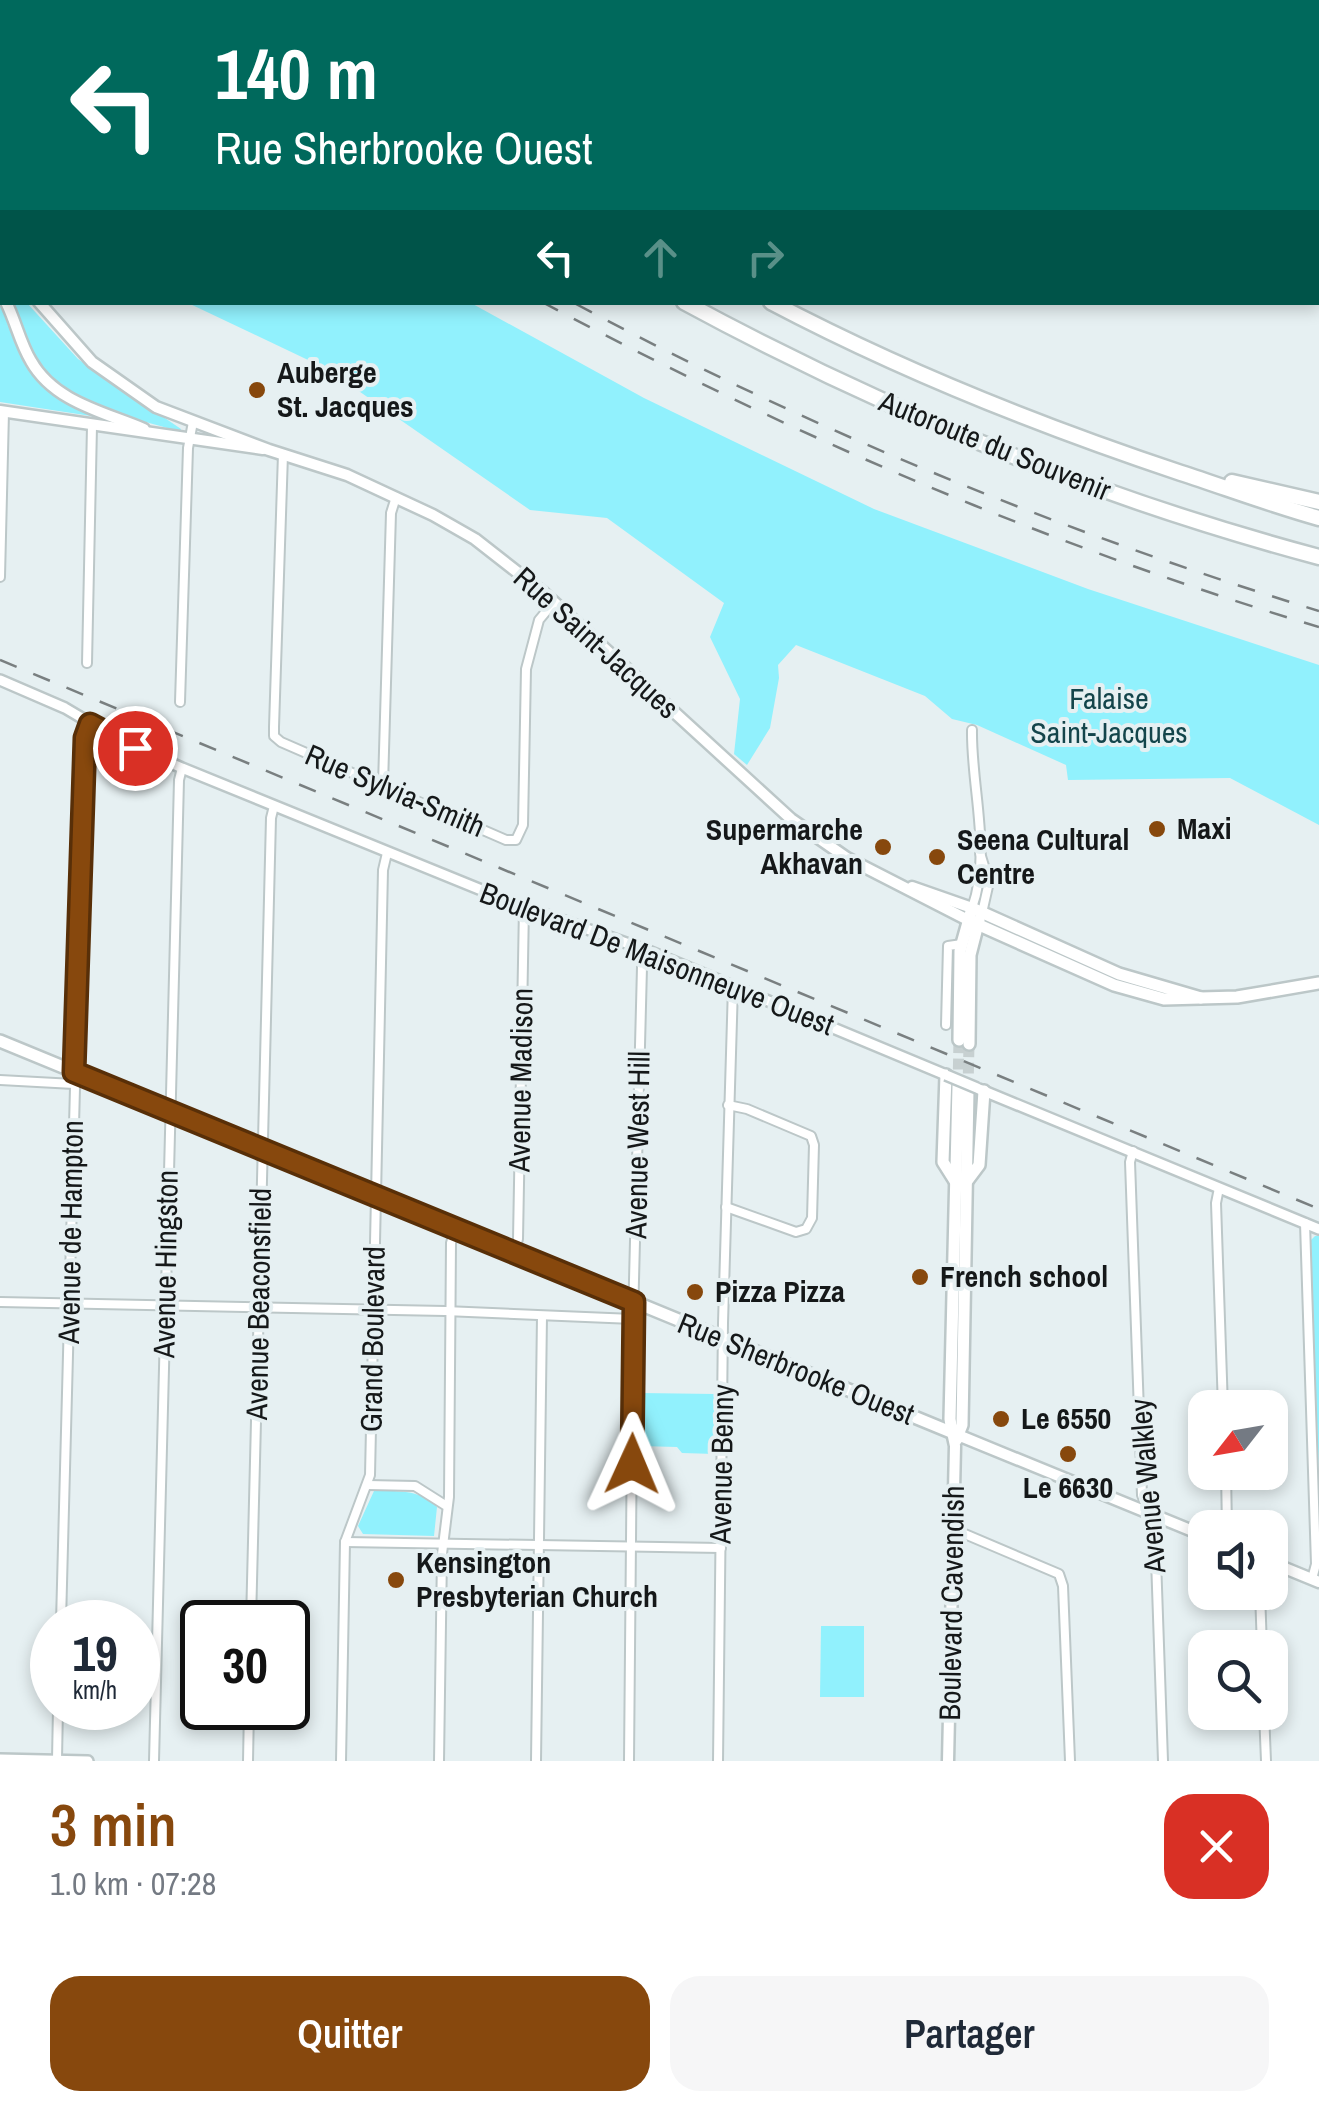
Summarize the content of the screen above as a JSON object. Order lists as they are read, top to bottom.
{
  "streets": {
    "highway": ["Autoroute du Souvenir"],
    "main road": ["Rue Saint-Jacques", "Rue Sherbrooke Ouest", "Boulevard Cavendish"],
    "street": [
      "Rue Sylvia-Smith",
      "Boulevard De Maisonneuve Ouest",
      "Avenue Madison",
      "Avenue West Hill",
      "Avenue de Hampton",
      "Avenue Hingston",
      "Avenue Beaconsfield",
      "Grand Boulevard",
      "Avenue Benny",
      "Avenue Walkley"
    ]
  },
  "crossings": [
    ["Rue Saint-Jacques", "Rue Sylvia-Smith"],
    ["Boulevard De Maisonneuve Ouest", "Avenue Madison"],
    ["Boulevard De Maisonneuve Ouest", "Avenue West Hill"],
    ["Boulevard De Maisonneuve Ouest", "Avenue de Hampton"],
    ["Boulevard De Maisonneuve Ouest", "Avenue Hingston"],
    ["Boulevard De Maisonneuve Ouest", "Avenue Beaconsfield"],
    ["Boulevard De Maisonneuve Ouest", "Grand Boulevard"],
    ["Boulevard De Maisonneuve Ouest", "Avenue Benny"],
    ["Boulevard De Maisonneuve Ouest", "Avenue Walkley"],
    ["Boulevard De Maisonneuve Ouest", "Boulevard Cavendish"],
    ["Avenue Madison", "Rue Sherbrooke Ouest"],
    ["Avenue West Hill", "Rue Sherbrooke Ouest"],
    ["Avenue de Hampton", "Rue Sherbrooke Ouest"],
    ["Avenue Hingston", "Rue Sherbrooke Ouest"],
    ["Avenue Beaconsfield", "Rue Sherbrooke Ouest"],
    ["Grand Boulevard", "Rue Sherbrooke Ouest"],
    ["Rue Sherbrooke Ouest", "Avenue Benny"],
    ["Rue Sherbrooke Ouest", "Avenue Walkley"],
    ["Rue Sherbrooke Ouest", "Boulevard Cavendish"]
  ],
  "parks": ["Falaise Saint-Jacques"],
  "places": [
    "Auberge St. Jacques",
    "Maxi",
    "Supermarche Akhavan",
    "Seena Cultural Centre",
    "French school",
    "Pizza Pizza",
    "Le 6550",
    "Le 6630",
    "Kensington Presbyterian Church"
  ],
  "north": "bottom left",
  "page": {
    "turn": ["140 m", "Rue Sherbrooke Ouest"],
    "speed": "19 km/h",
    "limit": "30",
    "heading": ["3 min", "1.0 km · 07:28"],
    "buttons": ["Quitter", "Partager"]
  }
}
